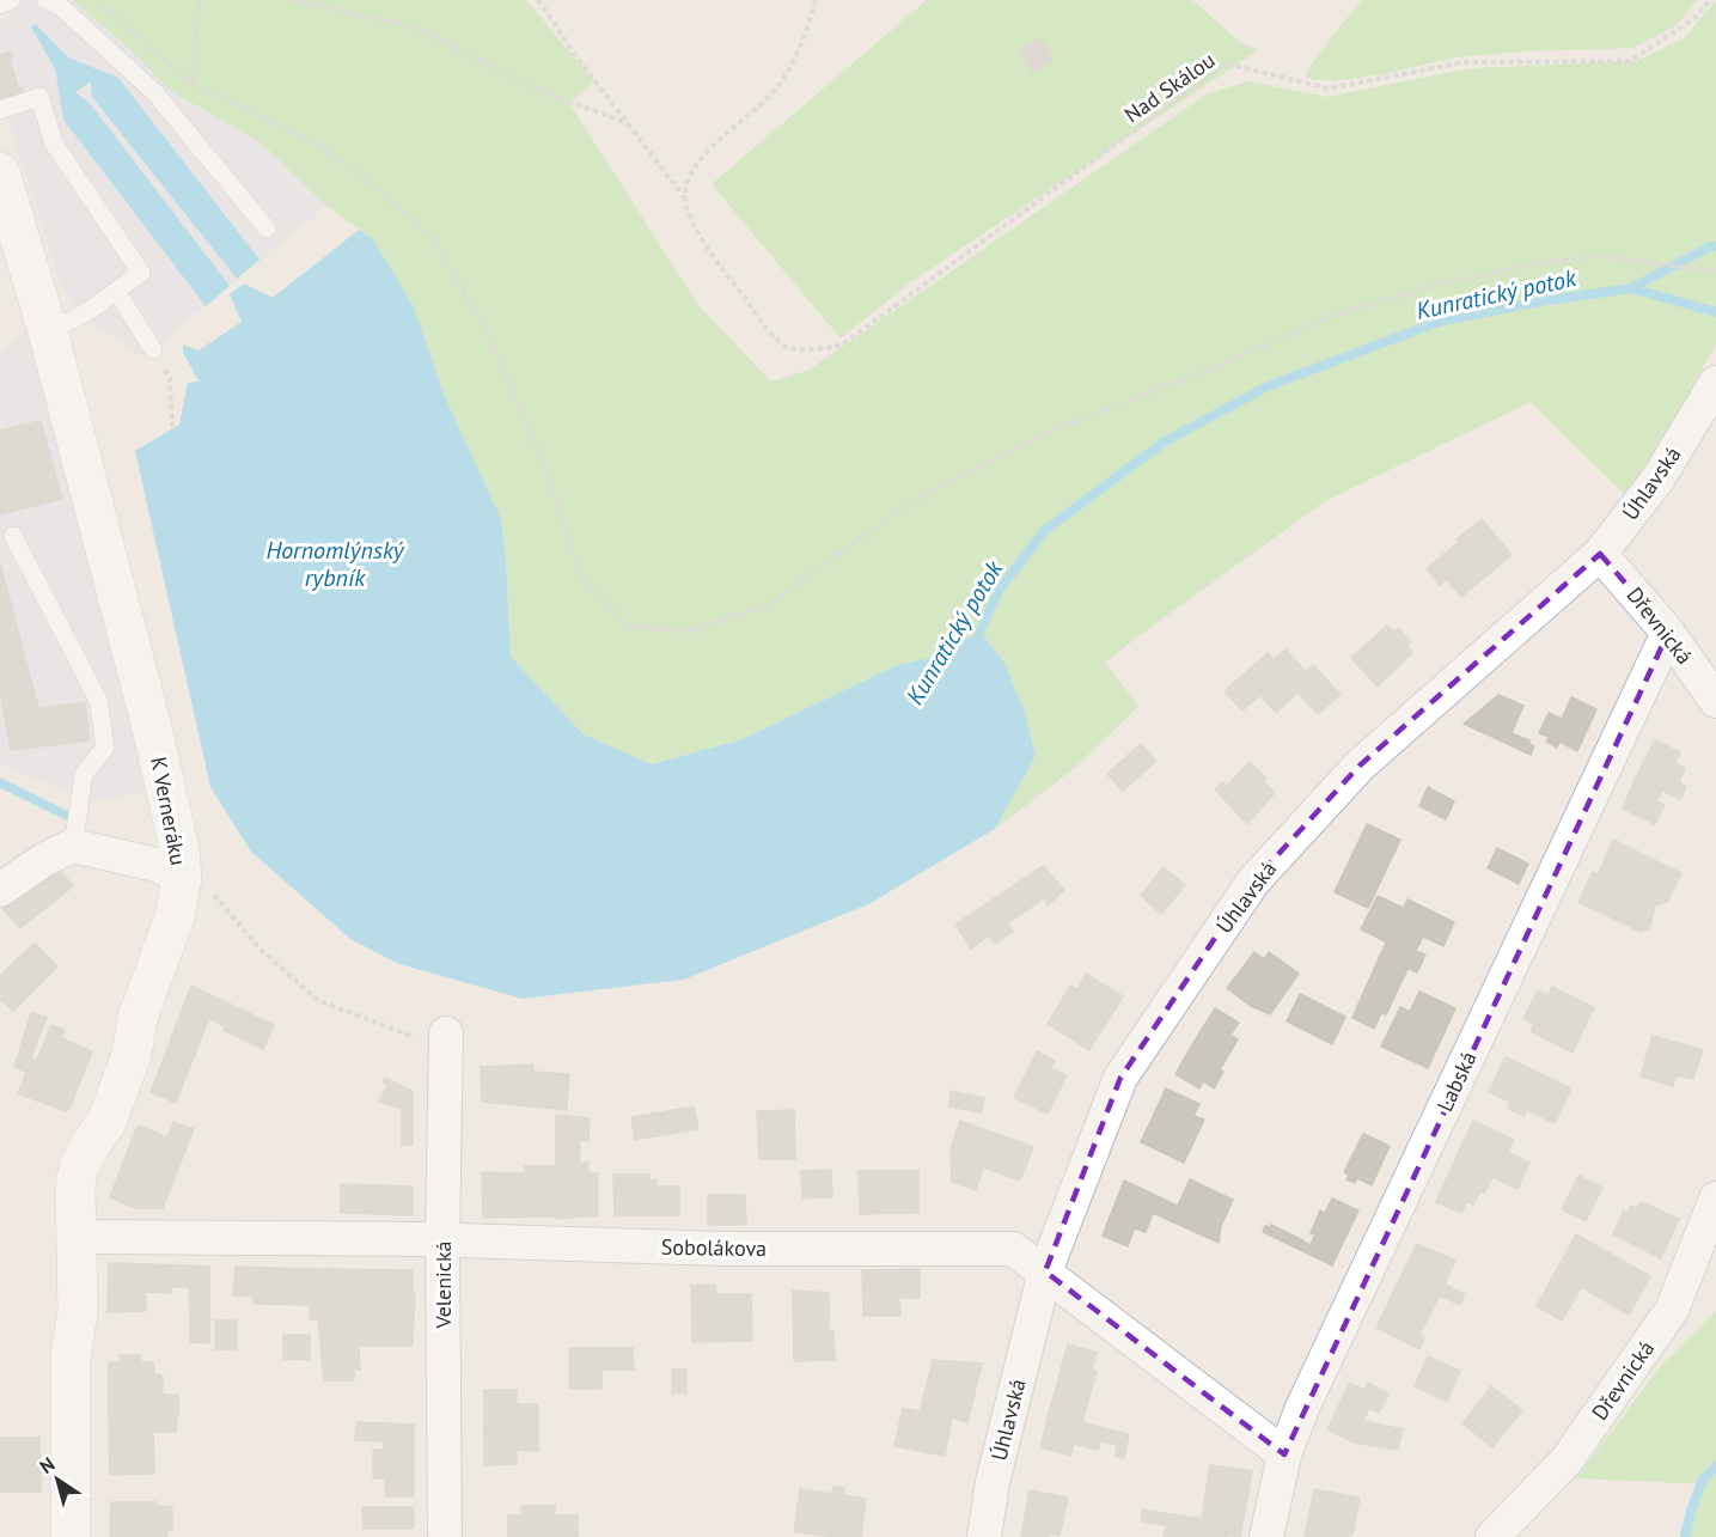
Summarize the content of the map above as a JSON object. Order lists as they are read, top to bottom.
{
  "streets": {
    "street": [
      "Úhlavská",
      "Dřevnická",
      "K Verneráku",
      "Labská",
      "Sobolákova",
      "Velenická"
    ],
    "path": ["Nad Skálou"]
  },
  "crossings": [
    ["Úhlavská", "Dřevnická"],
    ["Úhlavská", "Sobolákova"],
    ["Dřevnická", "Labská"],
    ["K Verneráku", "Sobolákova"],
    ["Labská", "Sobolákova"],
    ["Sobolákova", "Velenická"]
  ],
  "water": ["Kunratický potok", "Hornomlýnský rybník"],
  "north": "top left"
}
